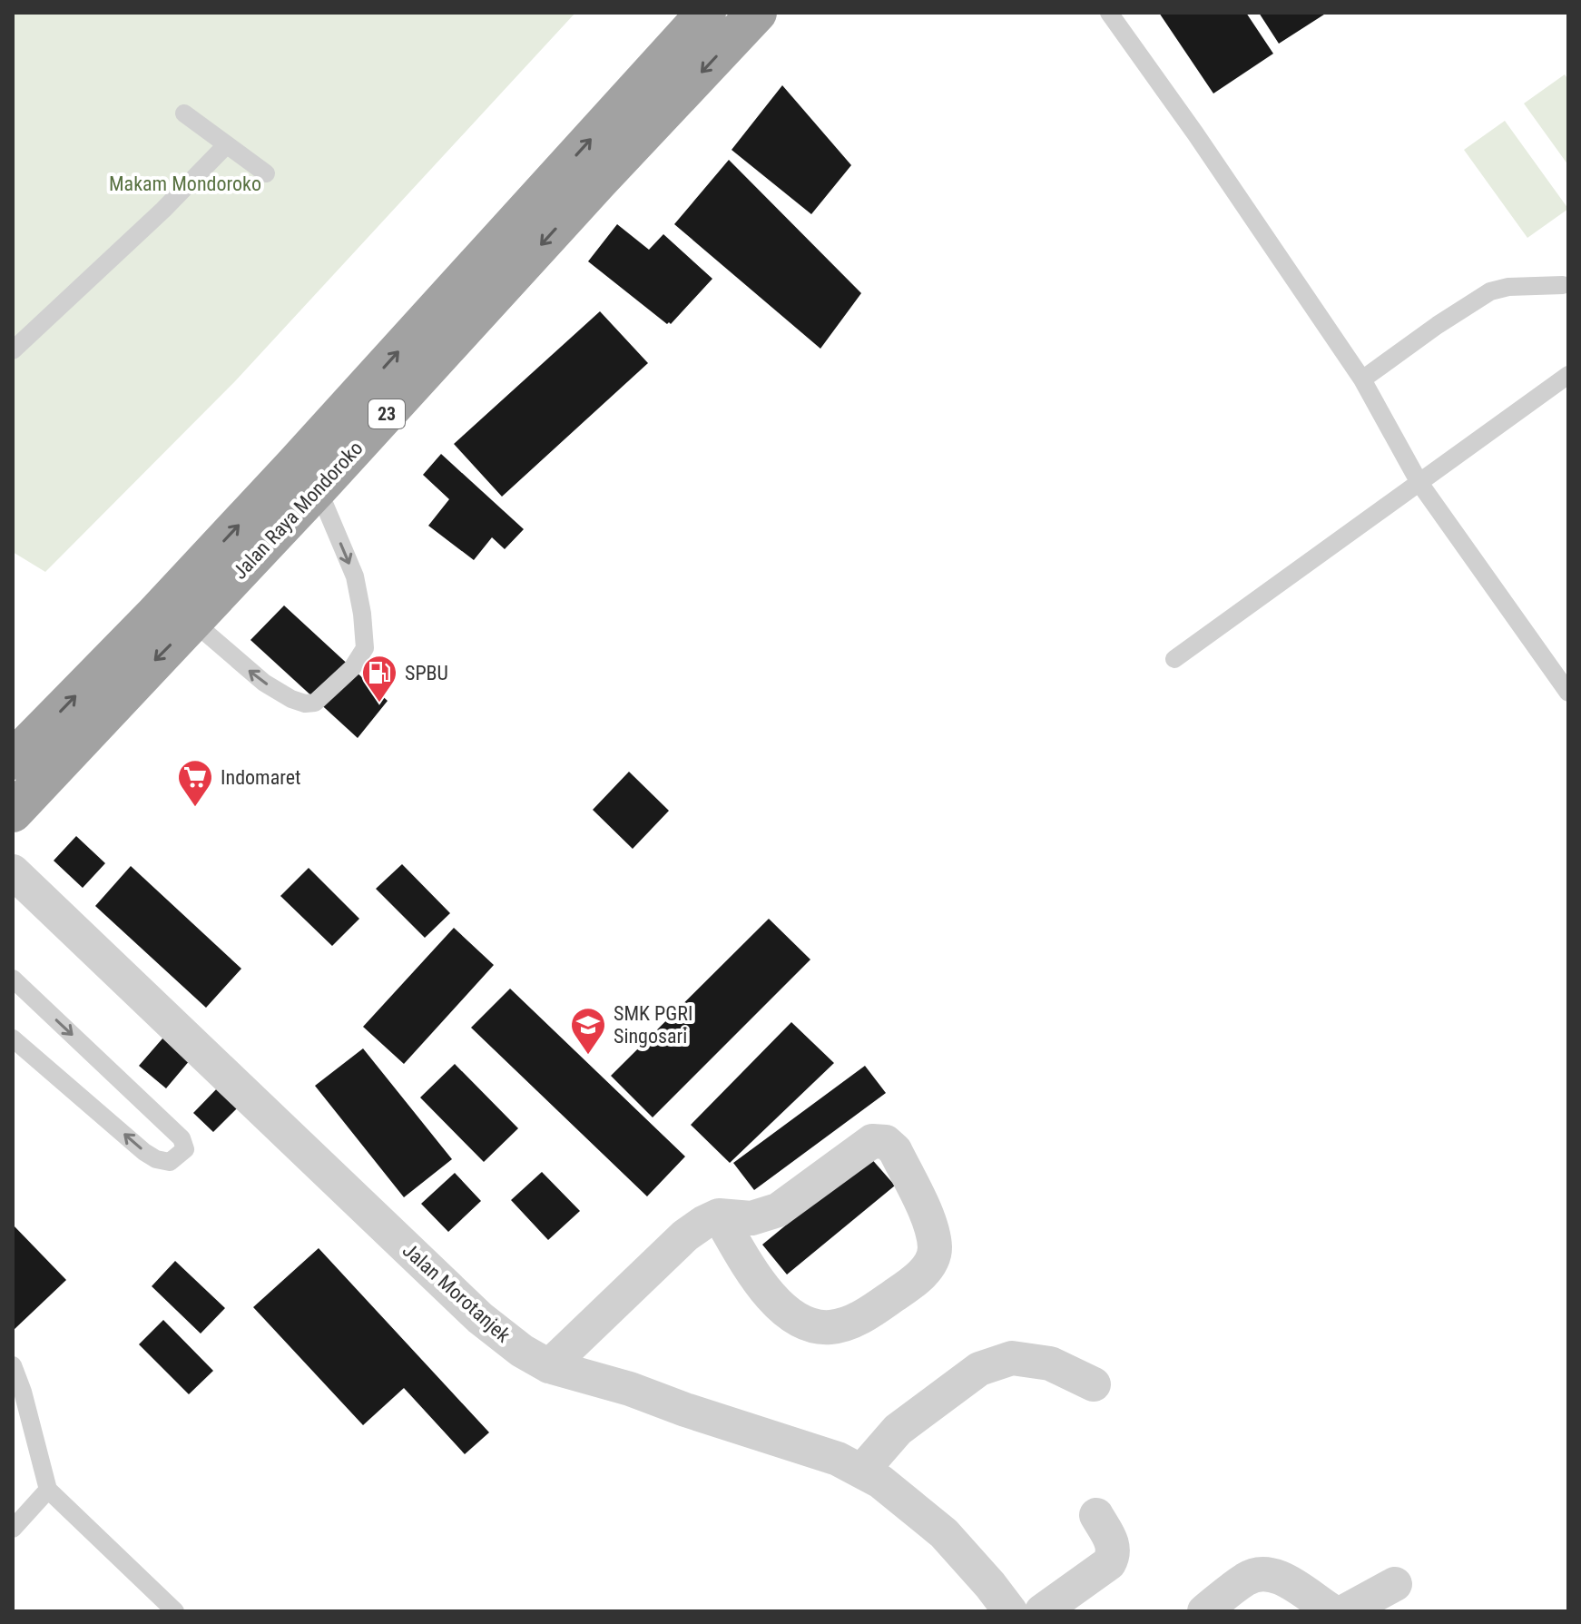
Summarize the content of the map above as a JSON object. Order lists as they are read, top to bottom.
{
  "streets": {
    "highway": ["23", "Jalan Raya Mondoroko"],
    "street": ["Jalan Morotanjek"]
  },
  "parks": ["Makam Mondoroko"],
  "places": {
    "fuel station": ["SPBU"],
    "supermarket": ["Indomaret"],
    "school or university": ["SMK PGRI Singosari"]
  }
}
